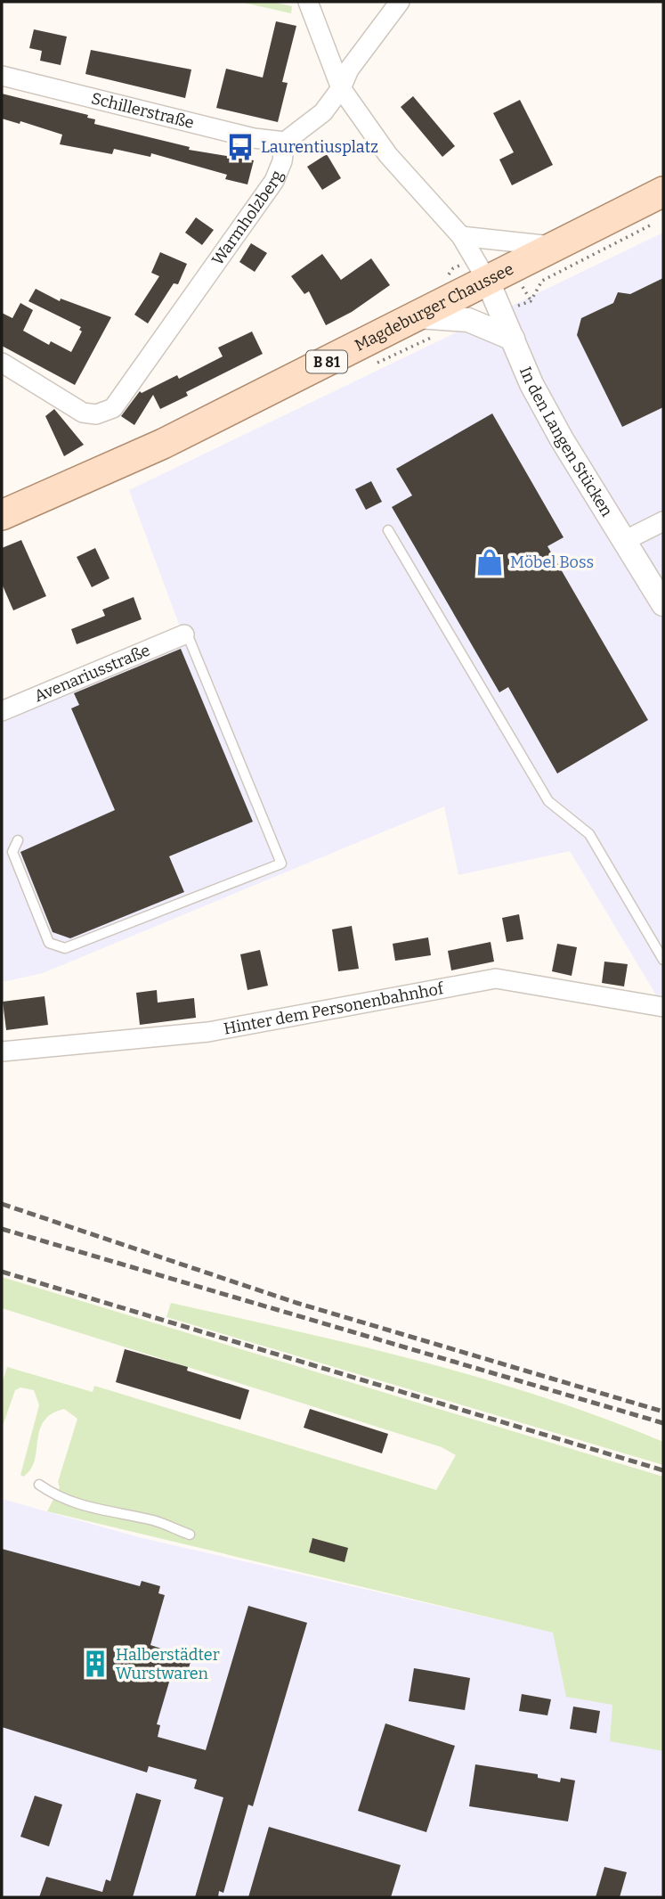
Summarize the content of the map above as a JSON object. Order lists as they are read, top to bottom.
{
  "streets": {
    "main road": ["Magdeburger Chaussee", "B 81"],
    "street": [
      "Schillerstraße",
      "Warmholzberg",
      "In den Langen Stücken",
      "Avenariusstraße",
      "Hinter dem Personenbahnhof"
    ]
  },
  "crossings": [
    ["Schillerstraße", "Warmholzberg"],
    ["Magdeburger Chaussee", "In den Langen Stücken"]
  ],
  "places": {
    "bus stop": ["Laurentiusplatz"],
    "shop": ["Möbel Boss"],
    "building": ["Halberstädter Wurstwaren"]
  }
}
